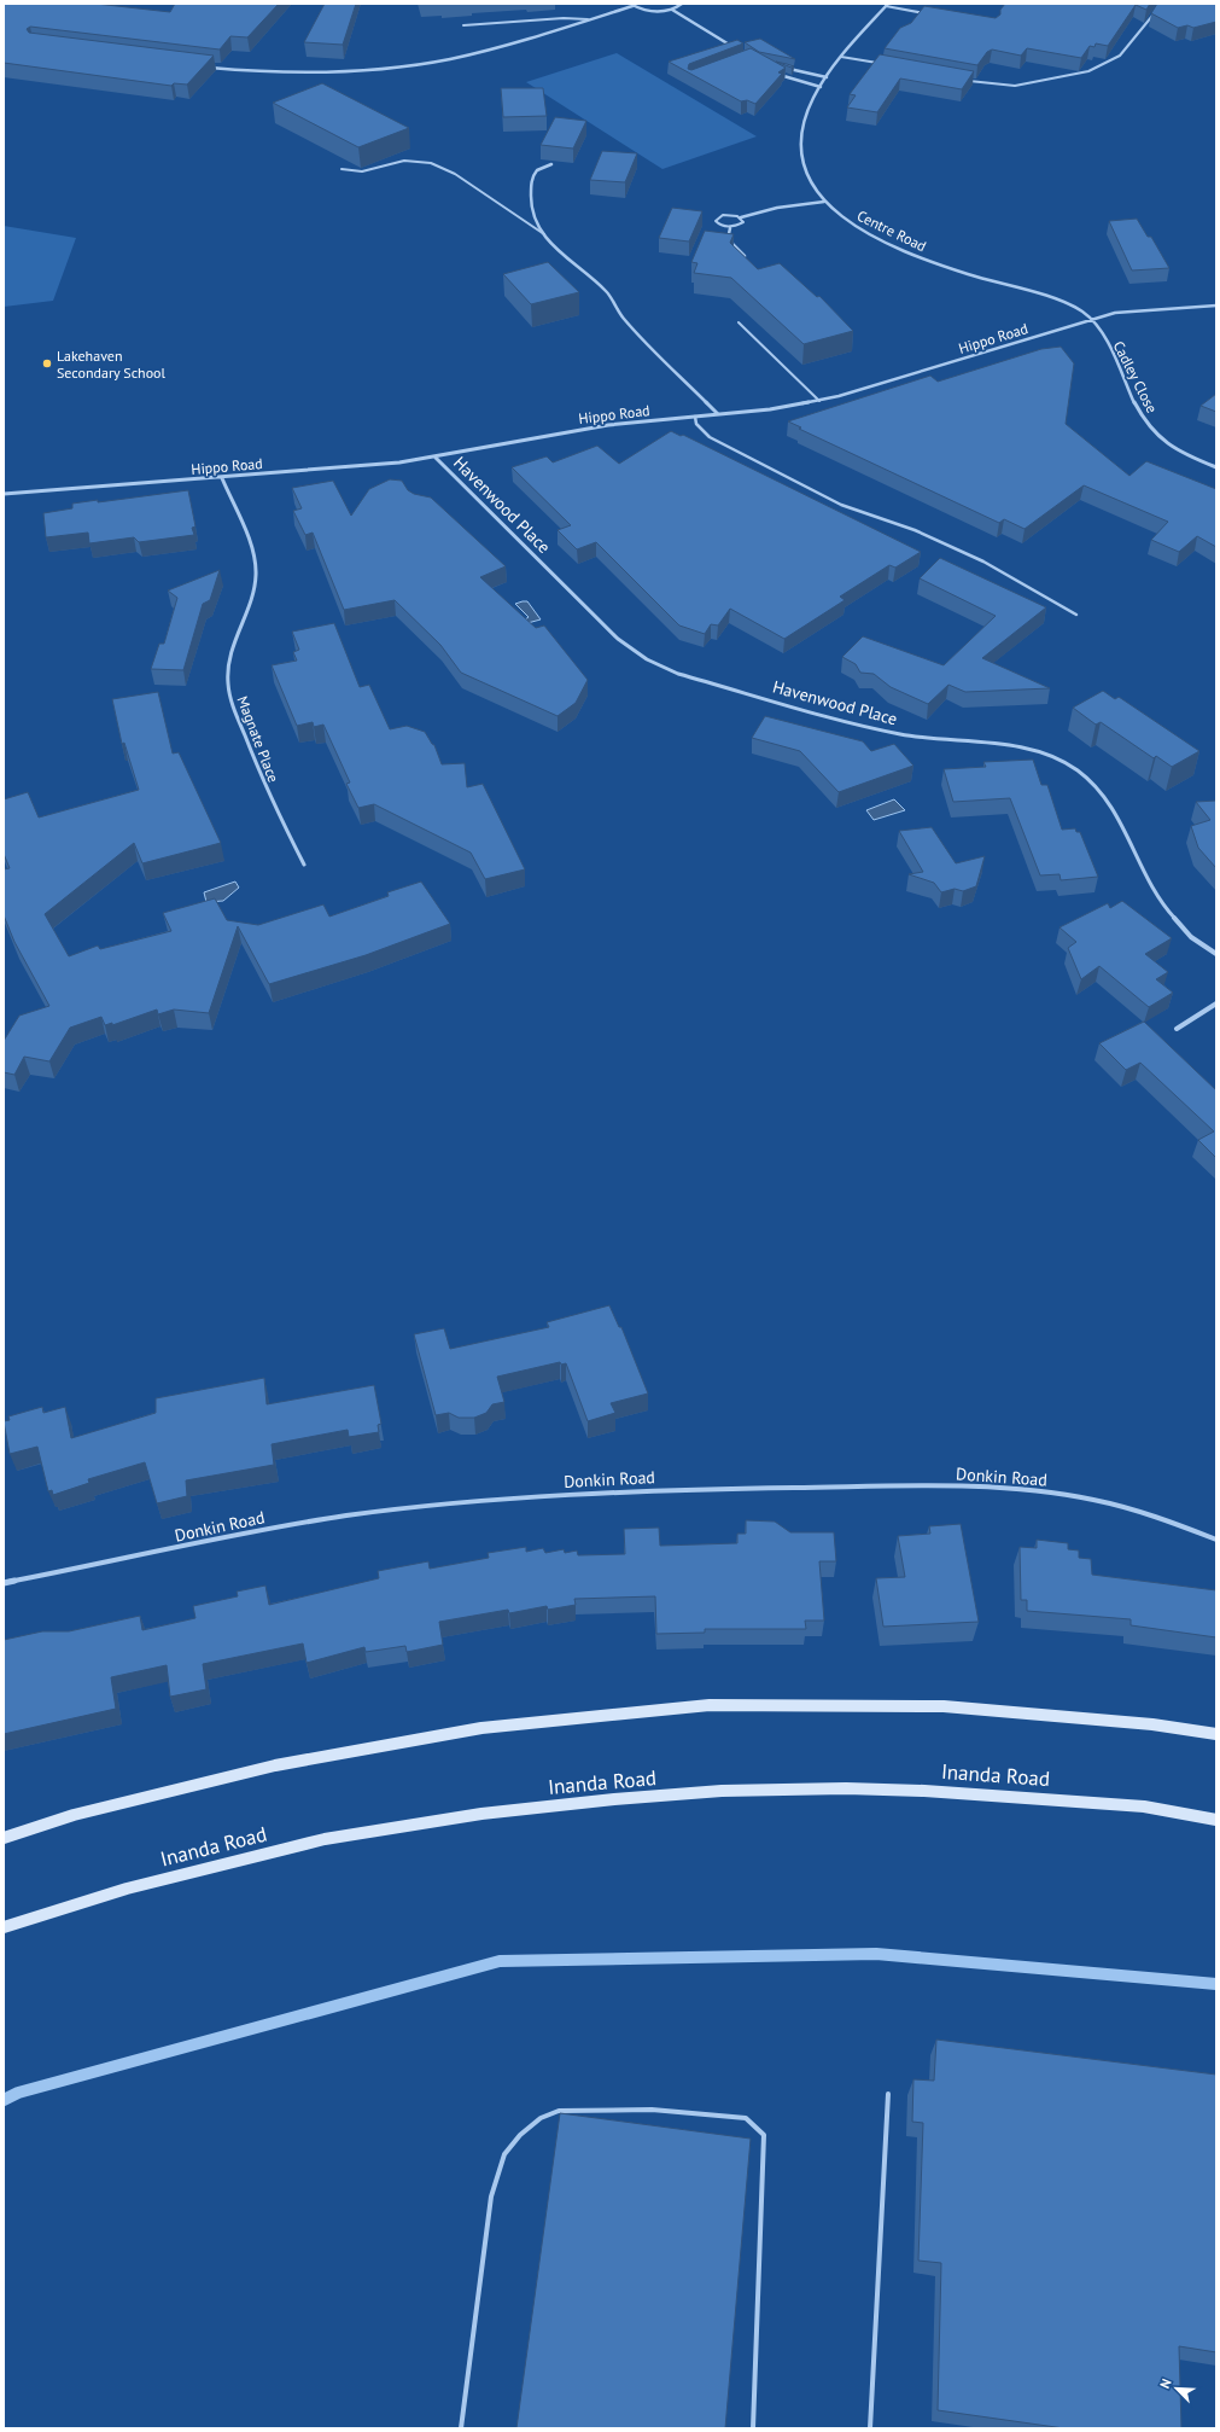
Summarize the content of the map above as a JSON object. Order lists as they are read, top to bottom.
{
  "streets": {
    "main road": ["Inanda Road"],
    "street": [
      "Centre Road",
      "Hippo Road",
      "Cadley Close",
      "Havenwood Place",
      "Magnate Place",
      "Donkin Road"
    ]
  },
  "crossings": [
    ["Centre Road", "Hippo Road"],
    ["Centre Road", "Cadley Close"],
    ["Hippo Road", "Cadley Close"],
    ["Hippo Road", "Havenwood Place"],
    ["Hippo Road", "Magnate Place"]
  ],
  "places": ["Lakehaven Secondary School"],
  "north": "top left"
}
